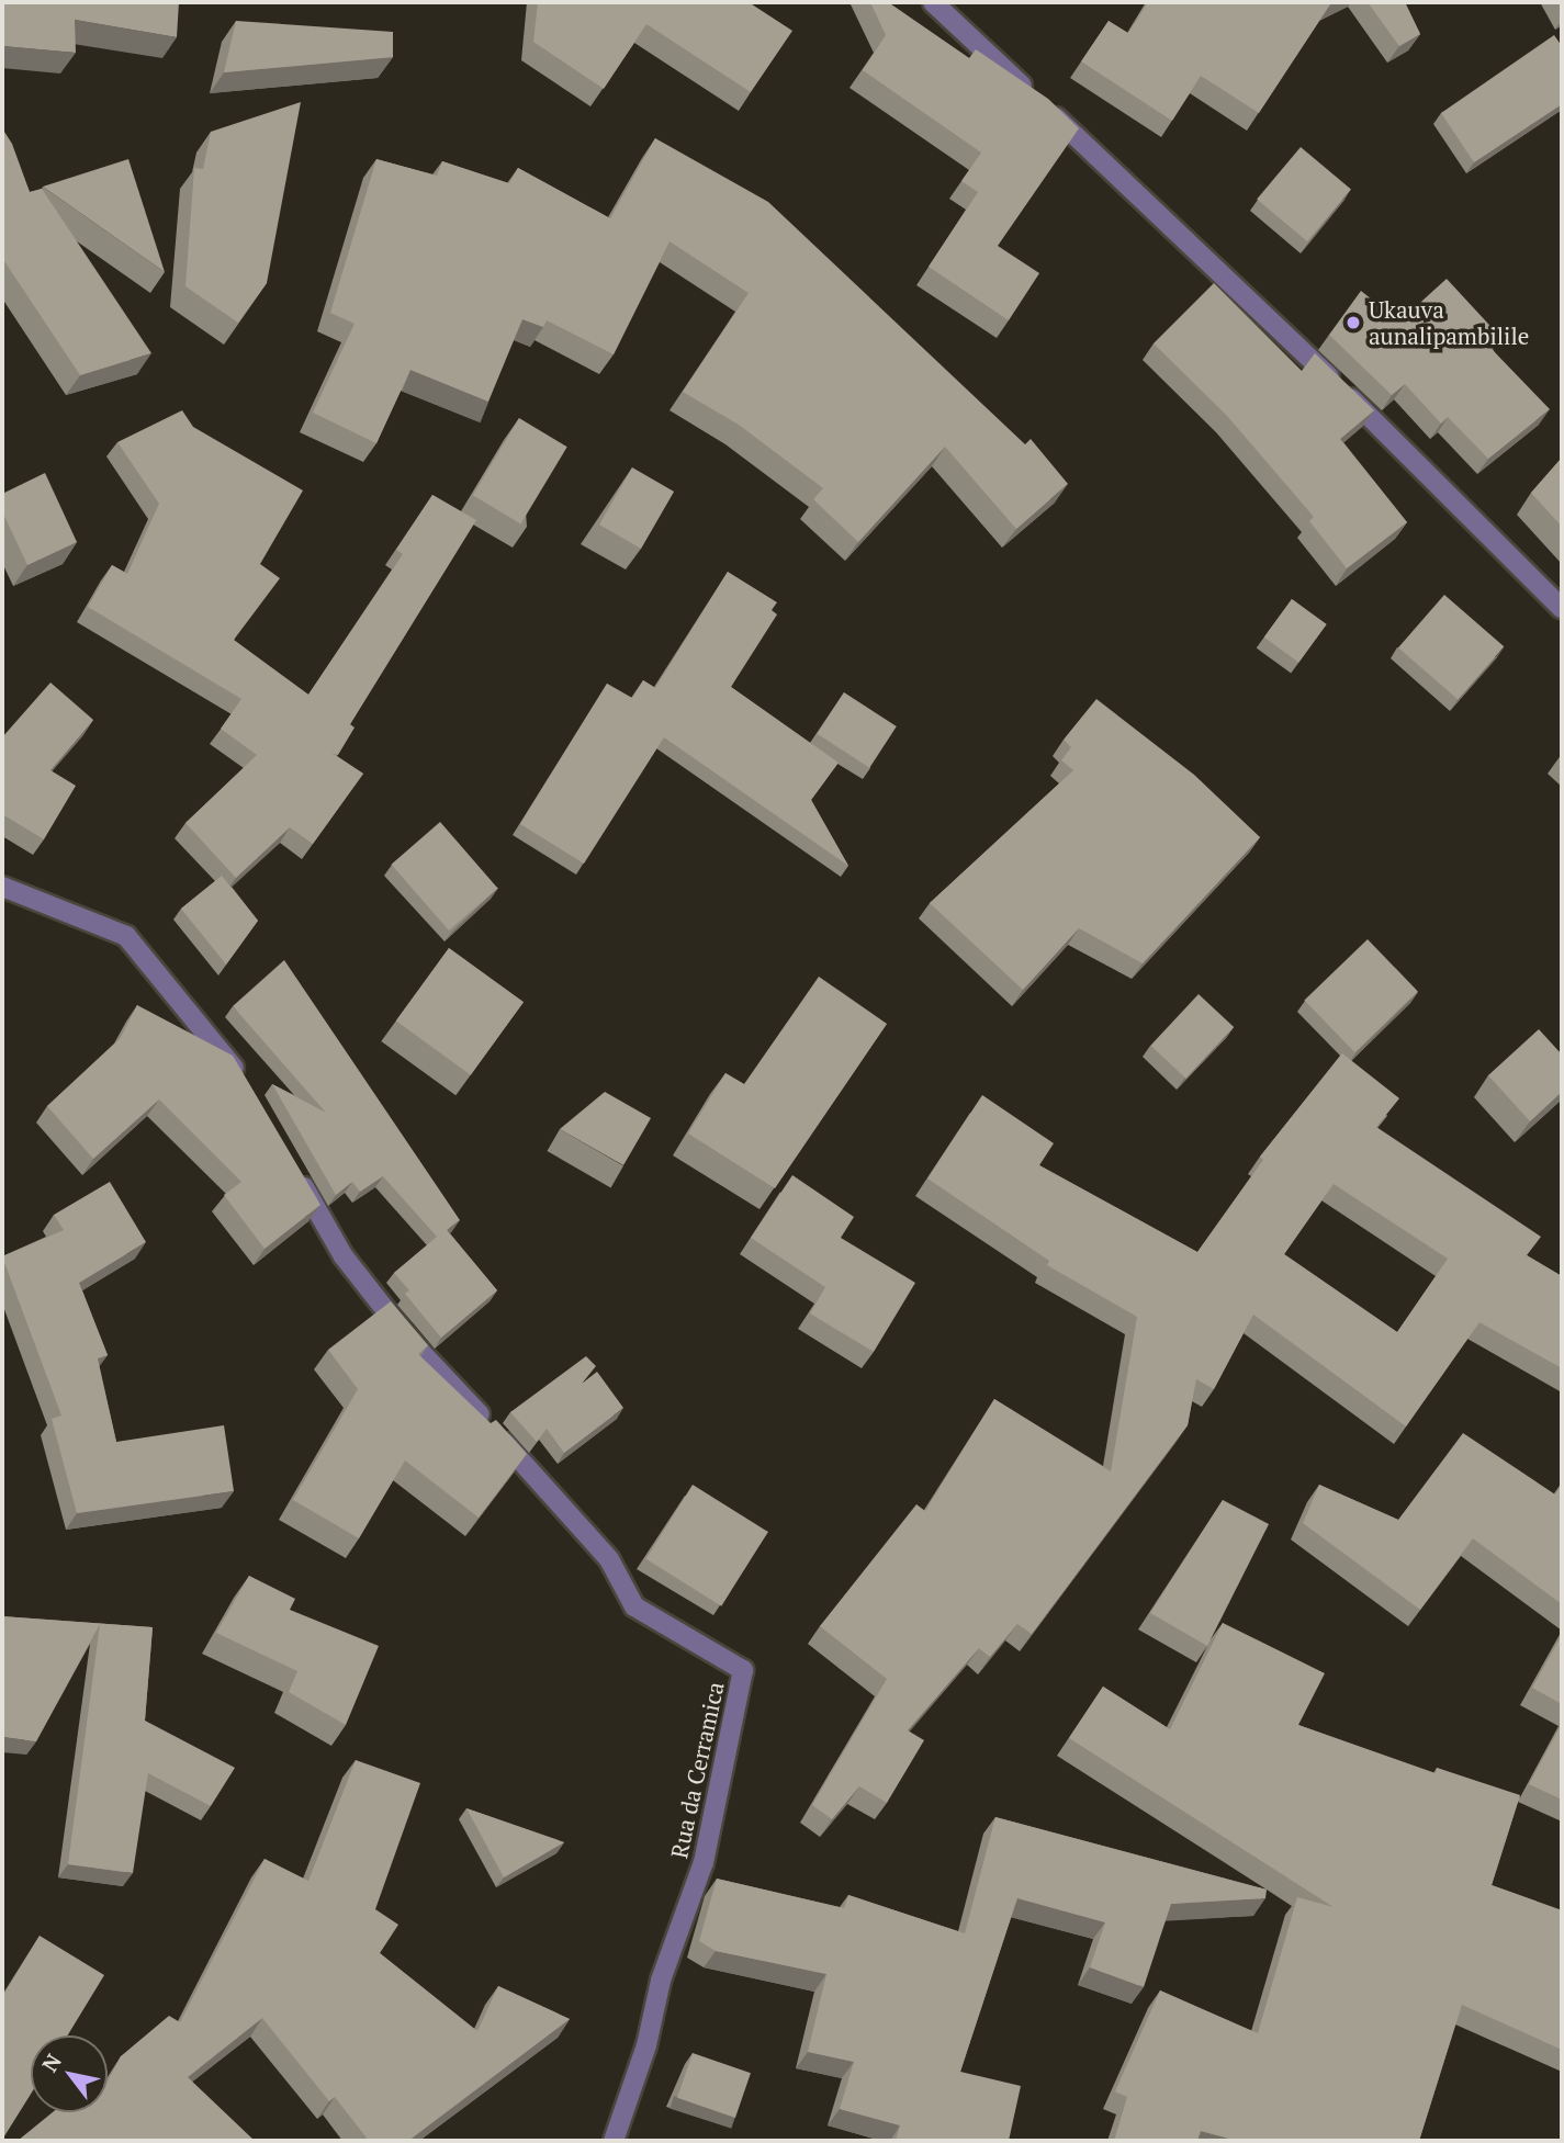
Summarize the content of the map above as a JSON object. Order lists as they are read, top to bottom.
{
  "streets": {
    "street": ["Rua da Cerramica"]
  },
  "places": ["Ukauva aunalipambilile"],
  "north": "top left"
}
